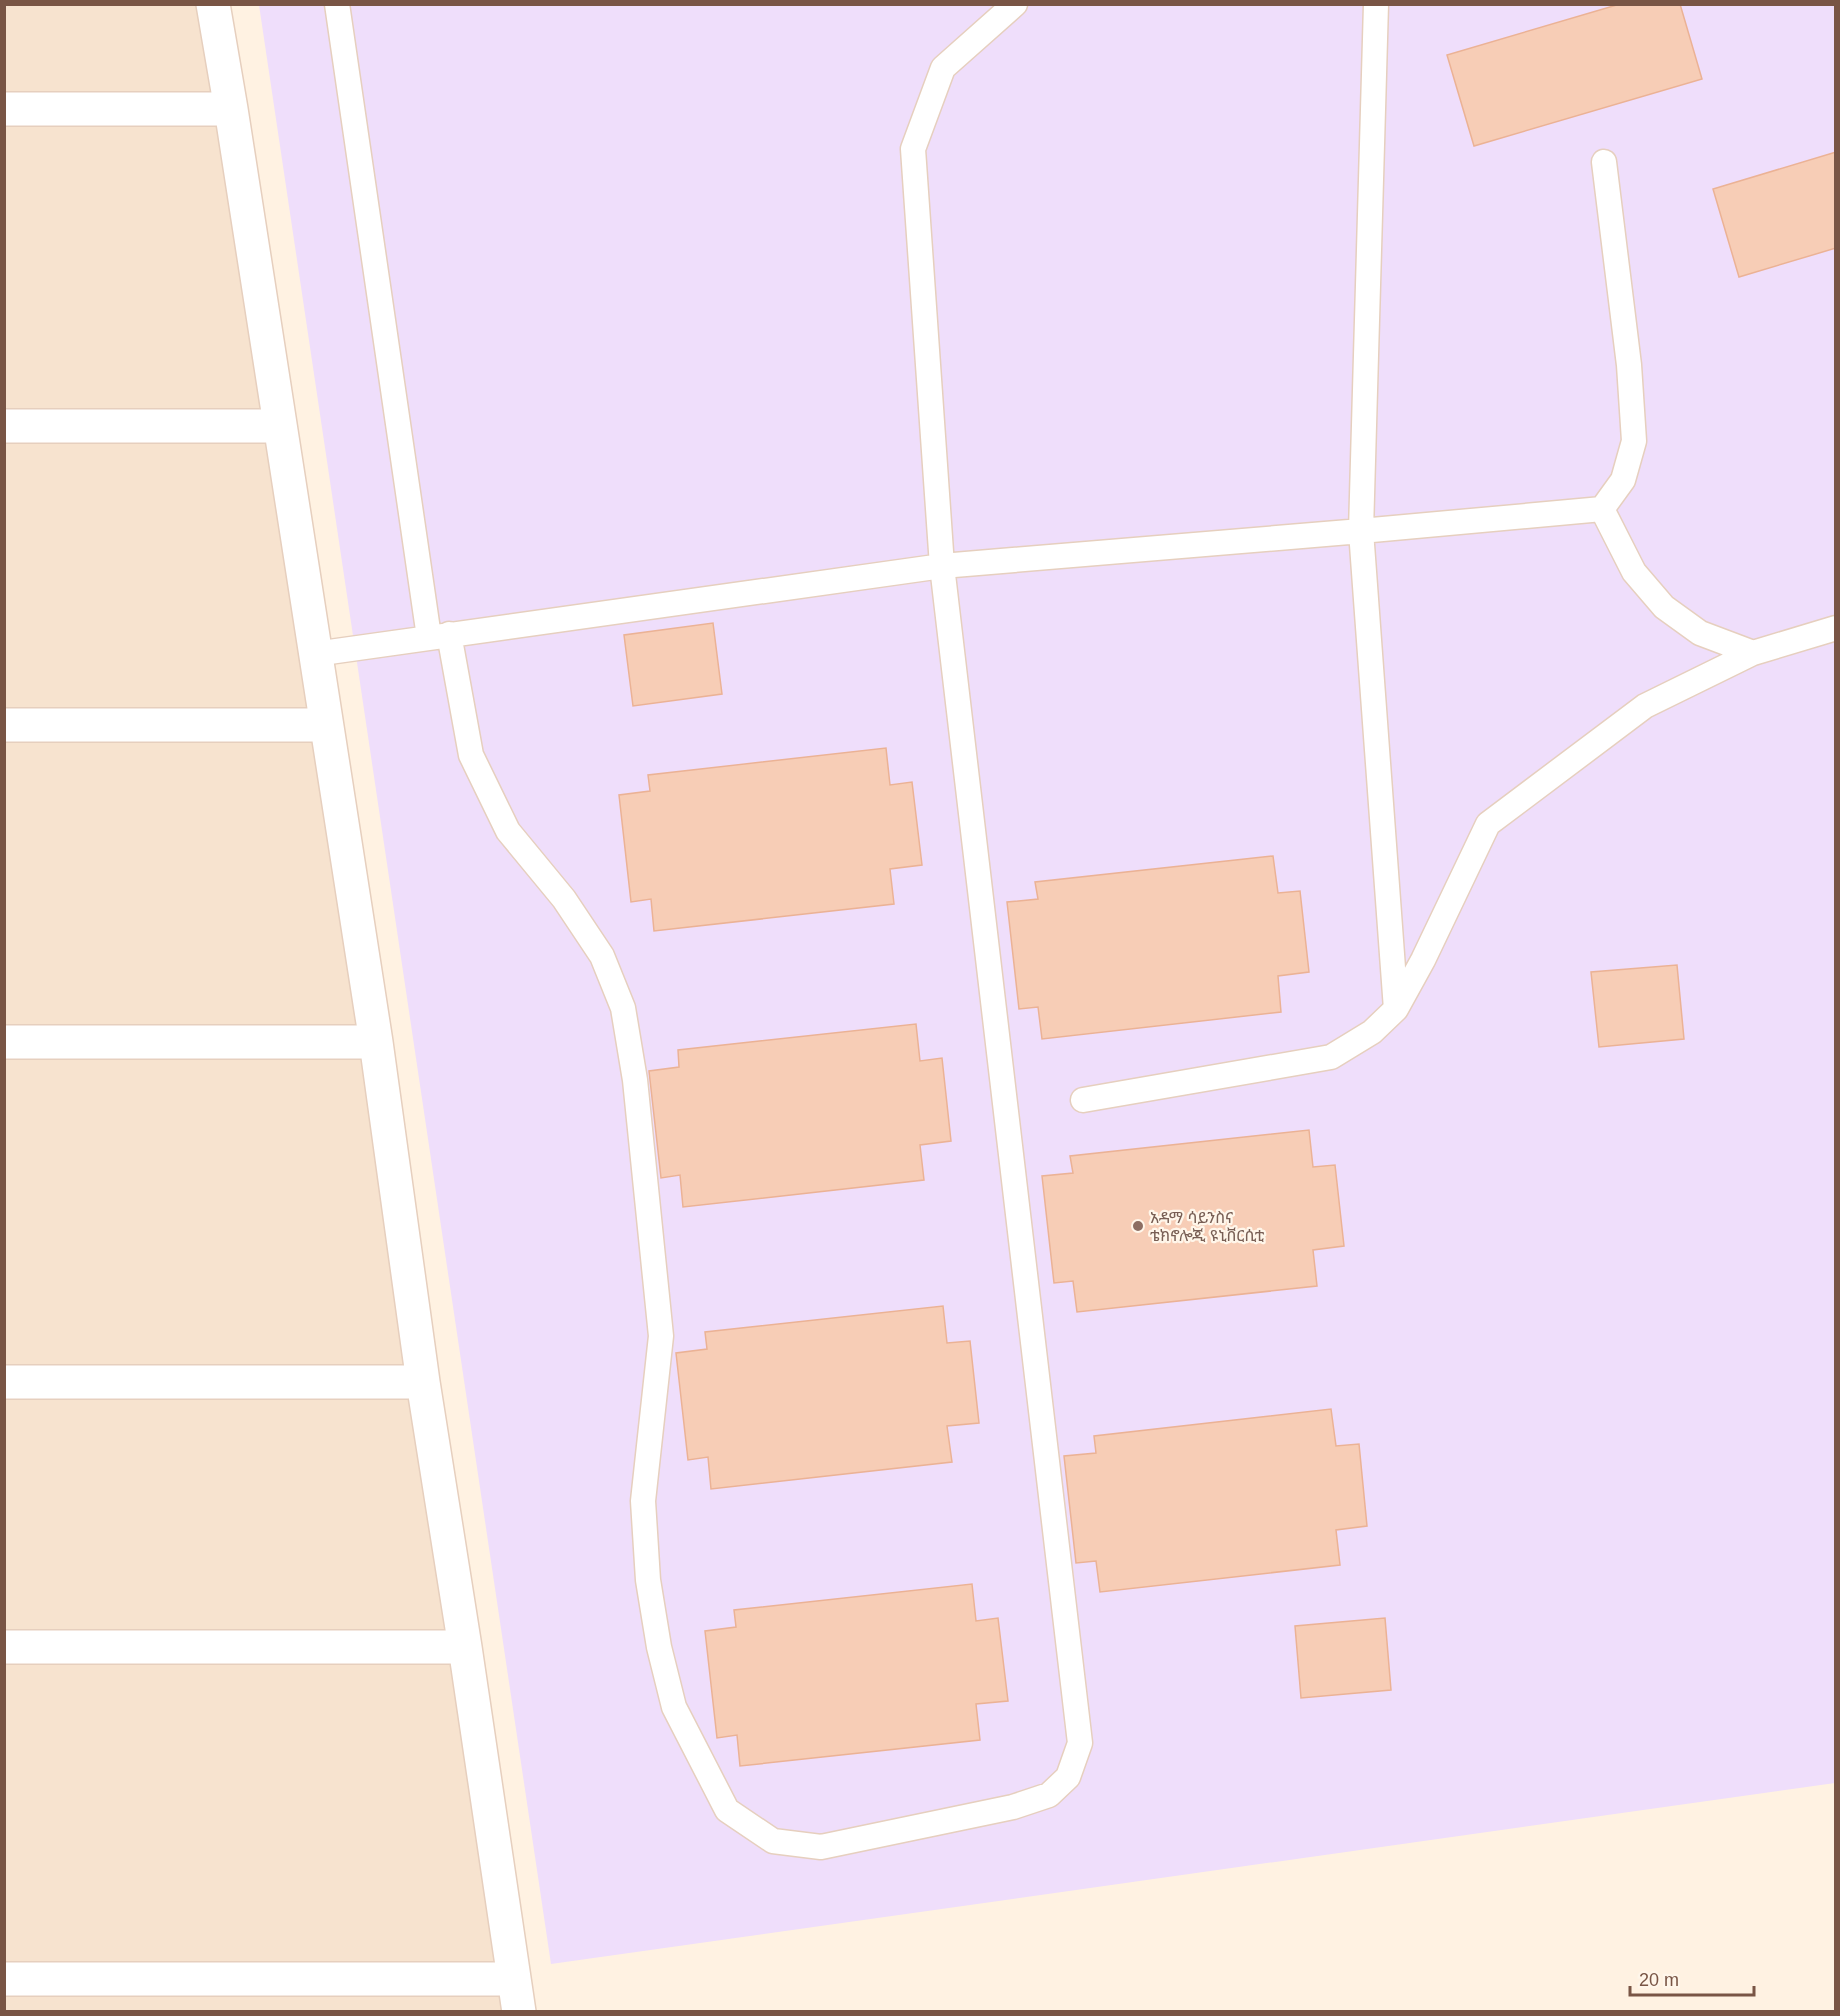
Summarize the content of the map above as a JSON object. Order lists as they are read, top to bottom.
{
  "places": ["አዳማ ሳይንስና ቴክኖሎጂ ዩኒቨርሲቲ"],
  "scale_bar": "20 m"
}
